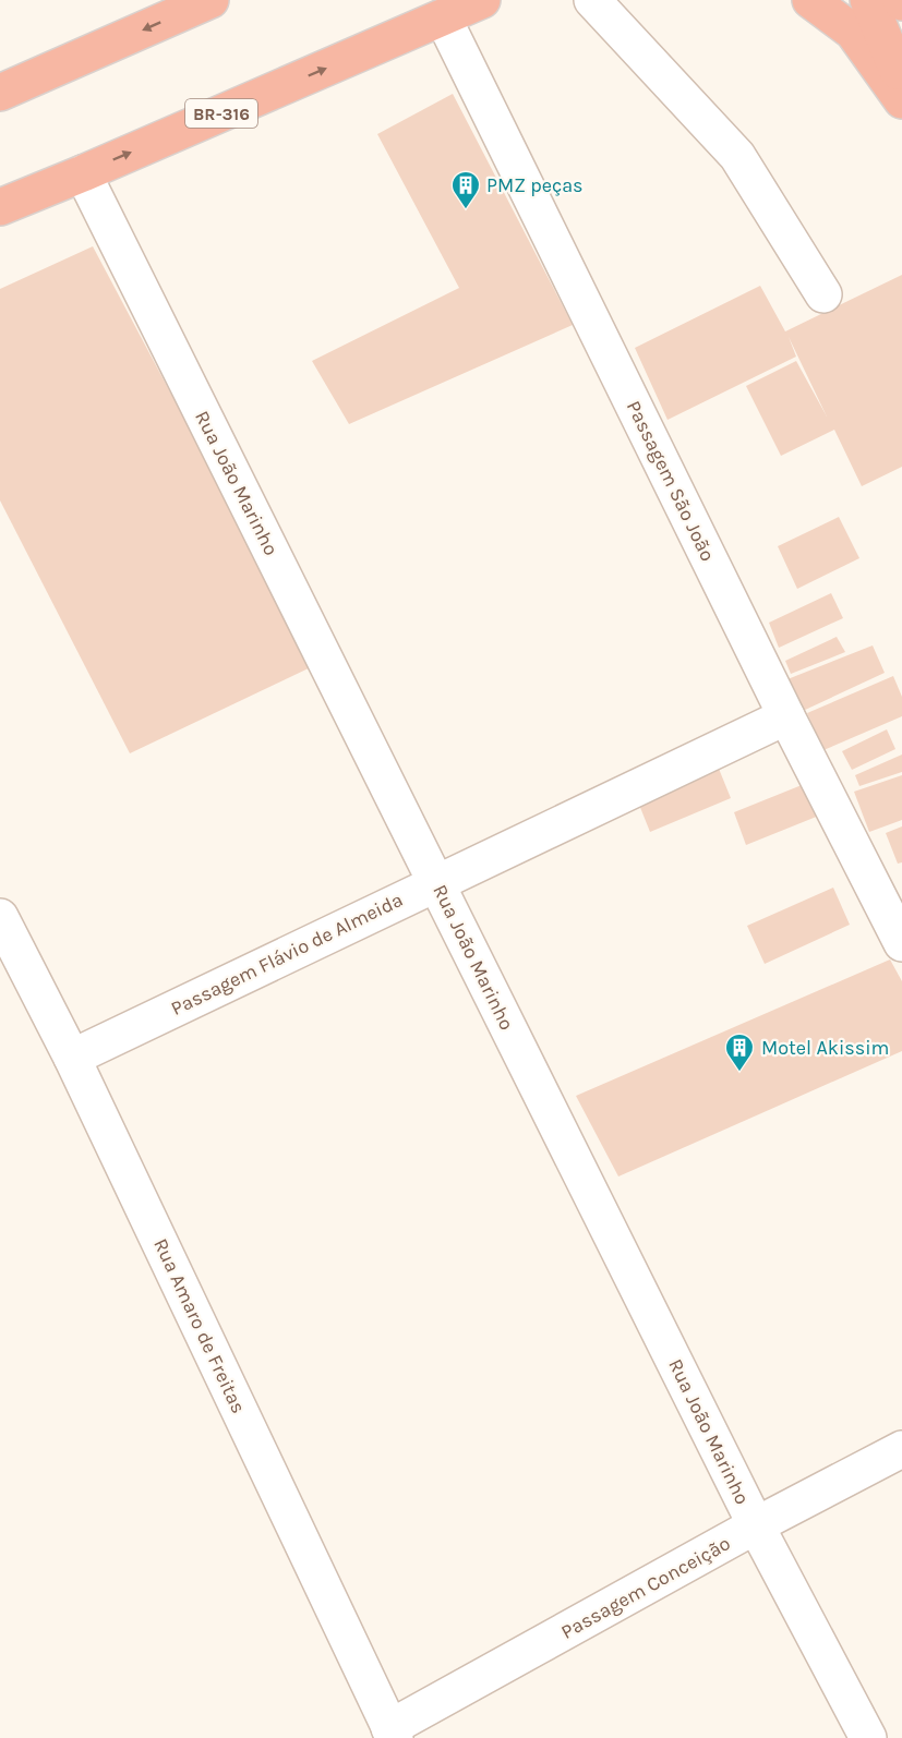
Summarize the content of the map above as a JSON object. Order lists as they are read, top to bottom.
{
  "streets": {
    "highway": ["BR-316"],
    "street": [
      "Passagem São João",
      "Rua João Marinho",
      "Passagem Flávio de Almeida",
      "Rua Amaro de Freitas",
      "Passagem Conceição"
    ]
  },
  "crossings": [
    ["BR-316", "Passagem São João"],
    ["BR-316", "Rua João Marinho"],
    ["Passagem São João", "Passagem Flávio de Almeida"],
    ["Rua João Marinho", "Passagem Flávio de Almeida"],
    ["Rua João Marinho", "Passagem Conceição"],
    ["Passagem Flávio de Almeida", "Rua Amaro de Freitas"],
    ["Rua Amaro de Freitas", "Passagem Conceição"]
  ],
  "places": {
    "building": ["PMZ peças", "Motel Akissim"]
  }
}
